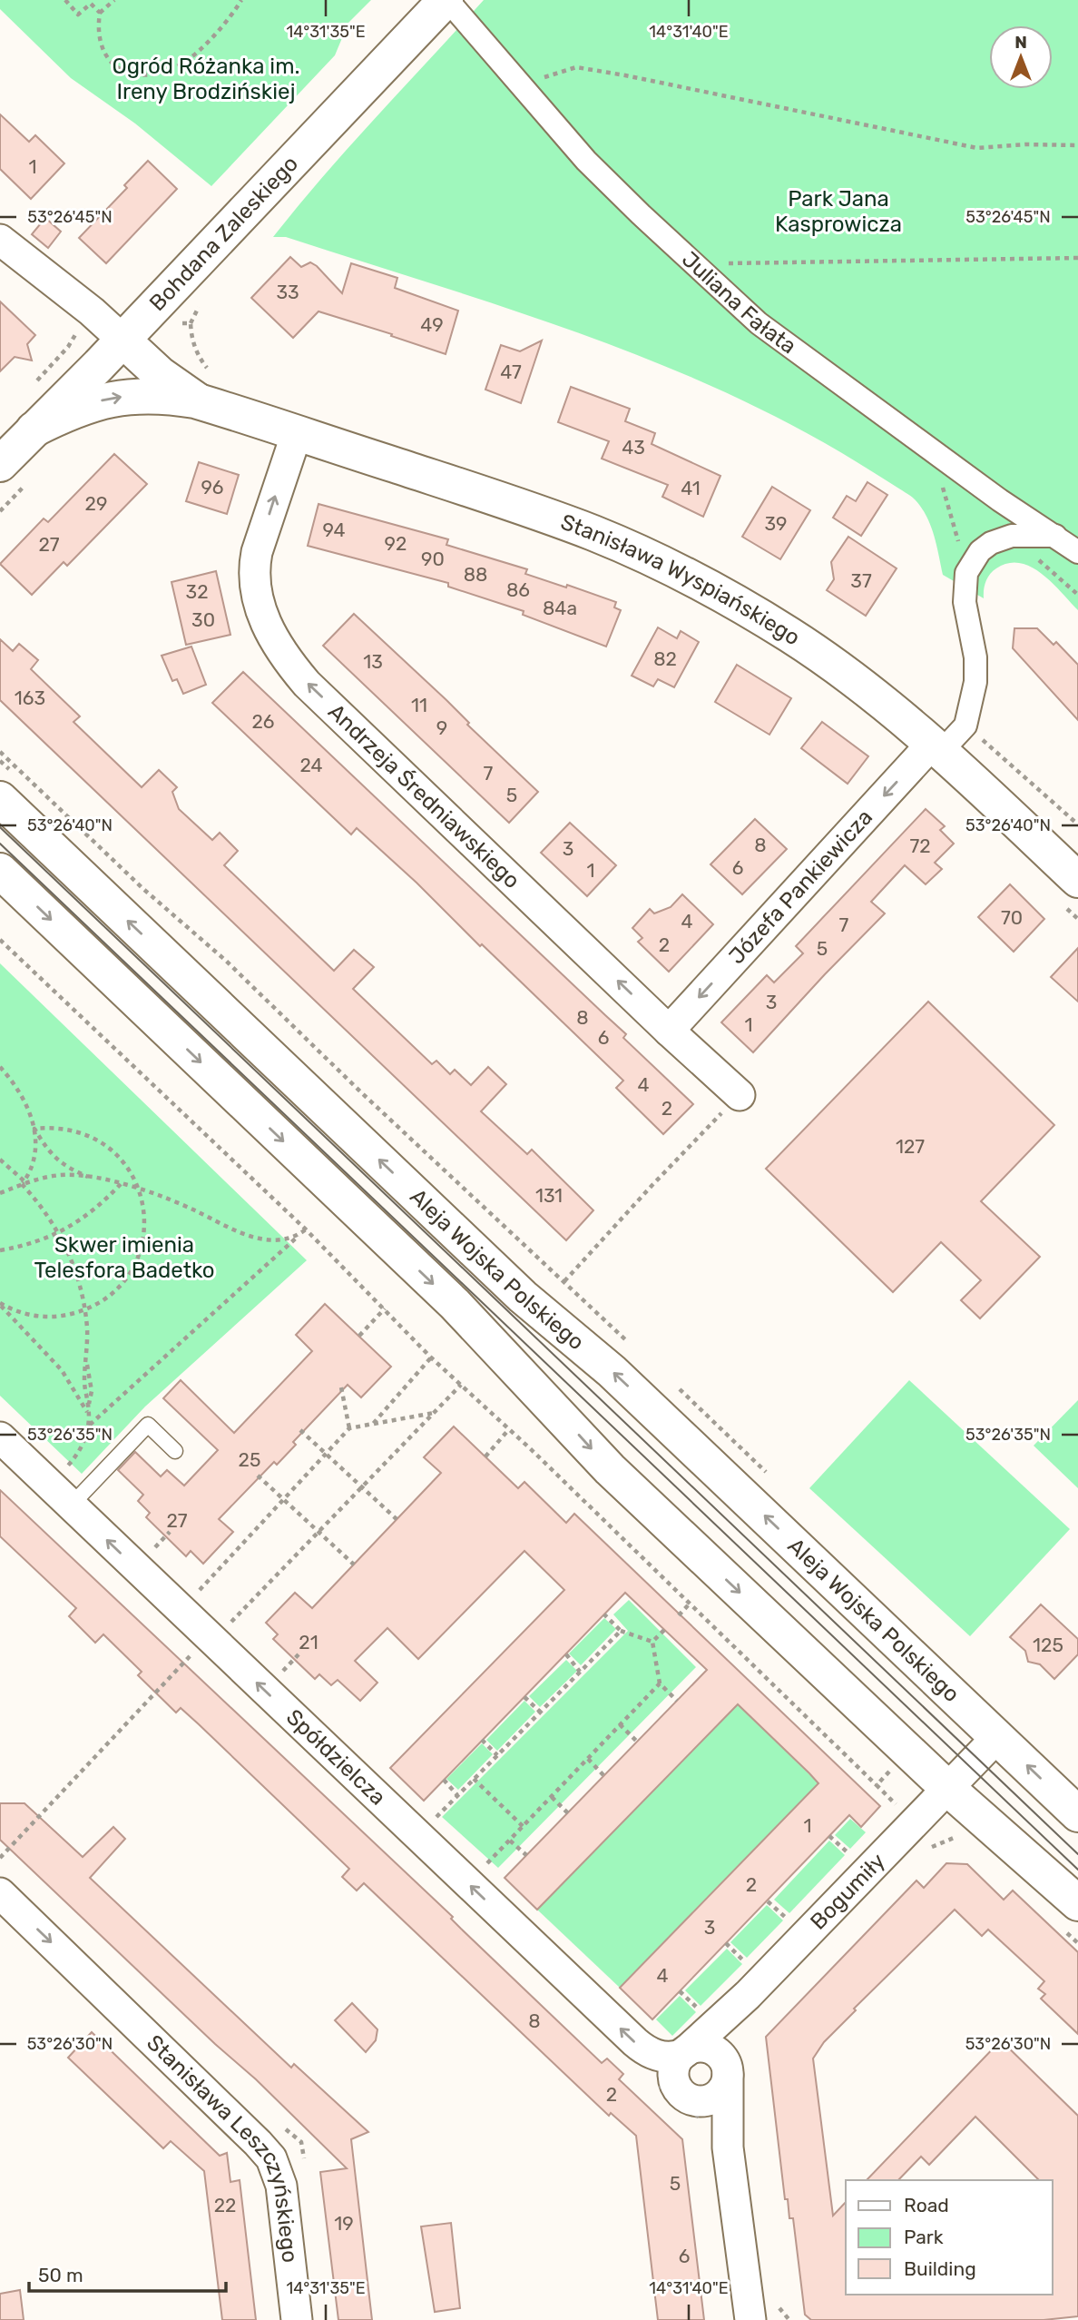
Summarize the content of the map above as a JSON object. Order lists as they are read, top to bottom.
{
  "streets": {
    "main road": ["Bohdana Zaleskiego", "Stanisława Wyspiańskiego", "Aleja Wojska Polskiego"],
    "street": [
      "Juliana Fałata",
      "Andrzeja Średniawskiego",
      "Józefa Pankiewicza",
      "Spółdzielcza",
      "Bogumiły",
      "Stanisława Leszczyńskiego"
    ]
  },
  "crossings": [
    ["Bohdana Zaleskiego", "Juliana Fałata"],
    ["Bohdana Zaleskiego", "Stanisława Wyspiańskiego"],
    ["Stanisława Wyspiańskiego", "Andrzeja Średniawskiego"],
    ["Stanisława Wyspiańskiego", "Józefa Pankiewicza"],
    ["Andrzeja Średniawskiego", "Józefa Pankiewicza"],
    ["Spółdzielcza", "Bogumiły"]
  ],
  "one_way": [
    "Andrzeja Średniawskiego",
    "Józefa Pankiewicza",
    "Spółdzielcza",
    "Stanisława Leszczyńskiego"
  ],
  "parks": ["Ogród Różanka im. Ireny Brodzińskiej", "Park Jana Kasprowicza", "Skwer imienia Telesfora Badetko"],
  "house_numbers": [
    "1",
    "33",
    "49",
    "47",
    "43",
    "96",
    "41",
    "29",
    "39",
    "94",
    "92",
    "27",
    "90",
    "88",
    "37",
    "86",
    "32",
    "84a",
    "30",
    "82",
    "13",
    "163",
    "11",
    "26",
    "9",
    "24",
    "7",
    "5",
    "8",
    "72",
    "3",
    "6",
    "1",
    "70",
    "4",
    "7",
    "2",
    "5",
    "3",
    "8",
    "1",
    "6",
    "4",
    "2",
    "127",
    "131",
    "25",
    "27",
    "21",
    "125",
    "1",
    "2",
    "3",
    "4",
    "8",
    "2",
    "5",
    "22",
    "19",
    "6"
  ],
  "legend": ["Road", "Park", "Building"],
  "scale_bar": "50 m",
  "north": "top",
  "coordinates": [
    "14°31'35\"E",
    "14°31'40\"E",
    "53°26'45\"N",
    "53°26'40\"N",
    "53°26'35\"N",
    "53°26'30\"N"
  ]
}
